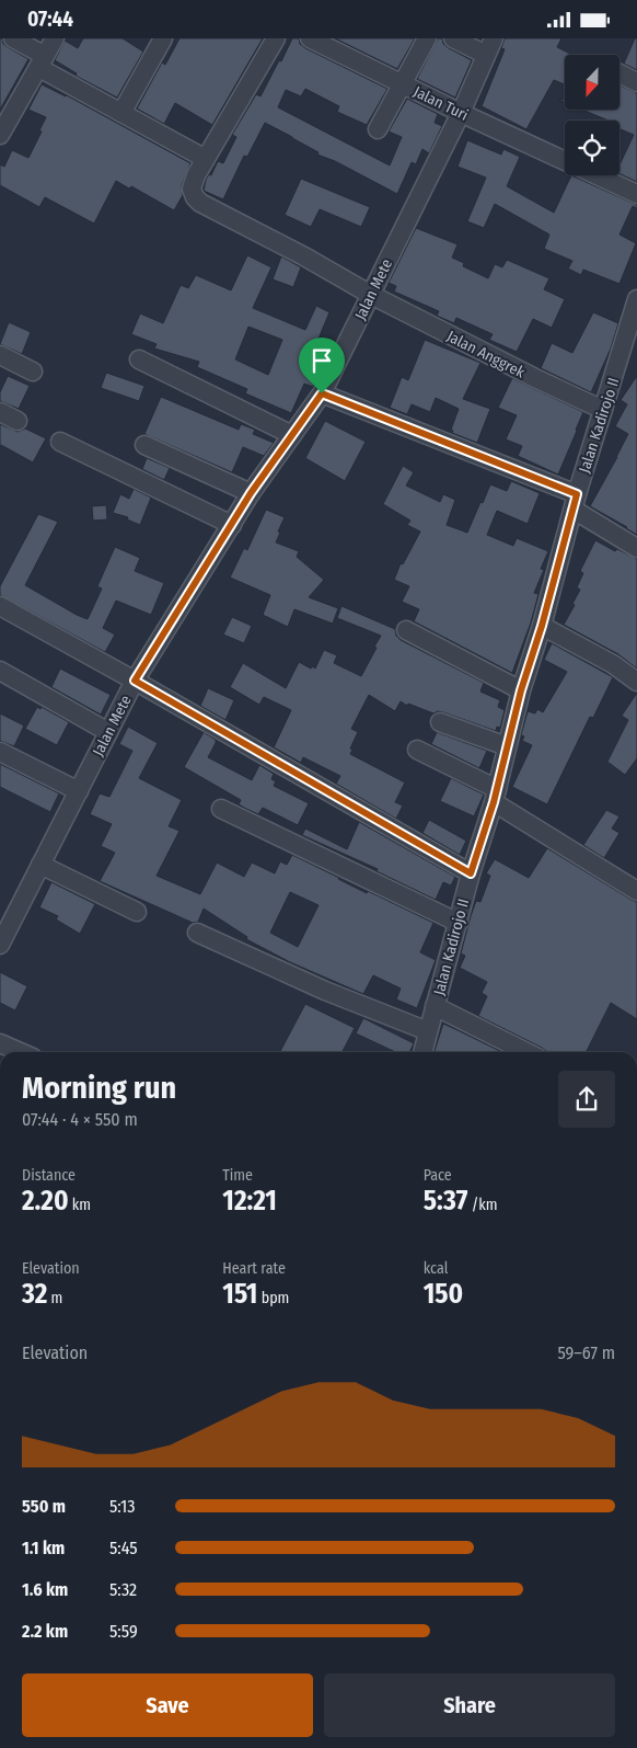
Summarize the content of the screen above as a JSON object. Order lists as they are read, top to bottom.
{
  "streets": {
    "street": [
      "Jalan Turi",
      "Jalan Mete",
      "Jalan Anggrek",
      "Jalan Kadirojo II"
    ]
  },
  "crossings": [
    ["Jalan Turi", "Jalan Mete"],
    ["Jalan Mete", "Jalan Anggrek"],
    ["Jalan Anggrek", "Jalan Kadirojo II"]
  ],
  "north": "bottom",
  "page": {
    "status": "07:44",
    "heading": ["Morning run", "07:44 · 4 × 550 m"],
    "stats": [
      ["Distance", "2.20 km"],
      ["Time", "12:21"],
      ["Pace", "5:37 /km"],
      ["Elevation", "32 m"],
      ["Heart rate", "151 bpm"],
      ["kcal", "150"]
    ],
    "chart": ["Elevation", "59–67 m"],
    "list": [
      {
        "name": "550 m",
        "note": "5:13"
      },
      {
        "name": "1.1 km",
        "note": "5:45"
      },
      {
        "name": "1.6 km",
        "note": "5:32"
      },
      {
        "name": "2.2 km",
        "note": "5:59"
      }
    ],
    "buttons": ["Save", "Share"]
  }
}
